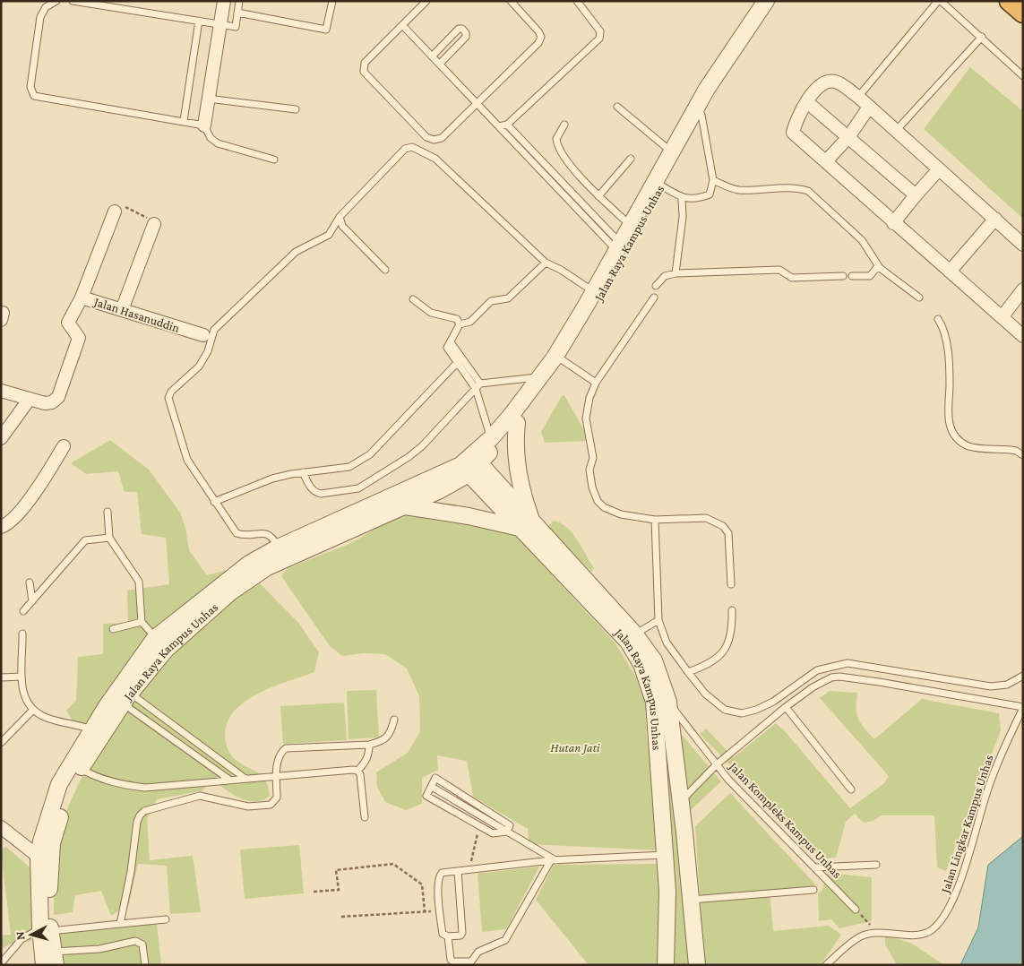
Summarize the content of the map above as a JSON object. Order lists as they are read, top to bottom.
{
  "streets": {
    "street": ["Jalan Raya Kampus Unhas", "Jalan Hasanuddin"],
    "lane": ["Jalan Kompleks Kampus Unhas", "Jalan Lingkar Kampus Unhas"]
  },
  "crossings": [
    ["Jalan Raya Kampus Unhas", "Jalan Kompleks Kampus Unhas"]
  ],
  "parks": ["Hutan Jati"],
  "north": "left"
}
